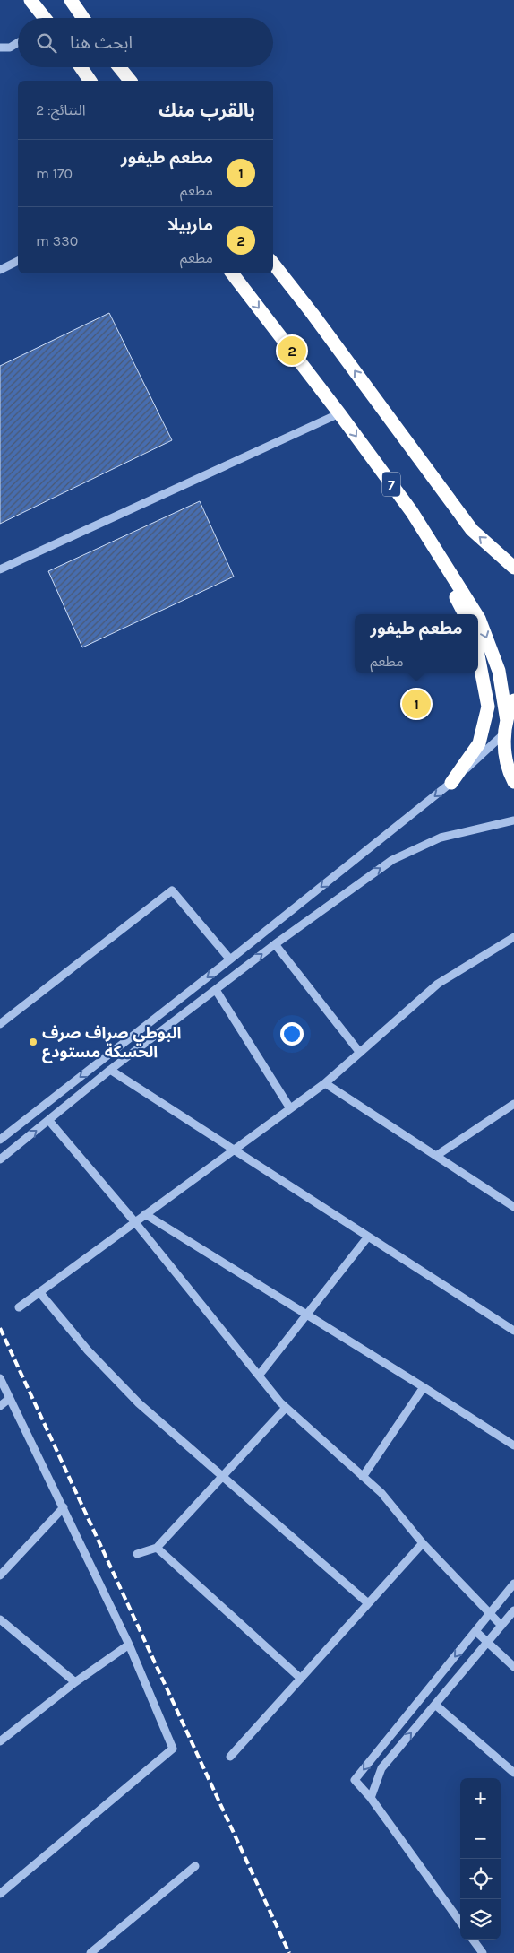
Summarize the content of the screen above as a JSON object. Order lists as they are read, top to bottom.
{
  "streets": {
    "highway": ["7"]
  },
  "places": ["البوطي صراف صرف الحسكة مستودع"],
  "page": {
    "search": "ابحث هنا",
    "heading": ["بالقرب منك", "النتائج: 2"],
    "list": [
      {
        "mark": "1",
        "name": "مطعم طيفور",
        "note": "مطعم",
        "value": "170 m"
      },
      {
        "mark": "2",
        "name": "ماربيلا",
        "note": "مطعم",
        "value": "330 m"
      }
    ],
    "pins": ["2", "1"],
    "popup": ["مطعم طيفور", "مطعم"],
    "map_buttons": ["+", "−"]
  }
}
